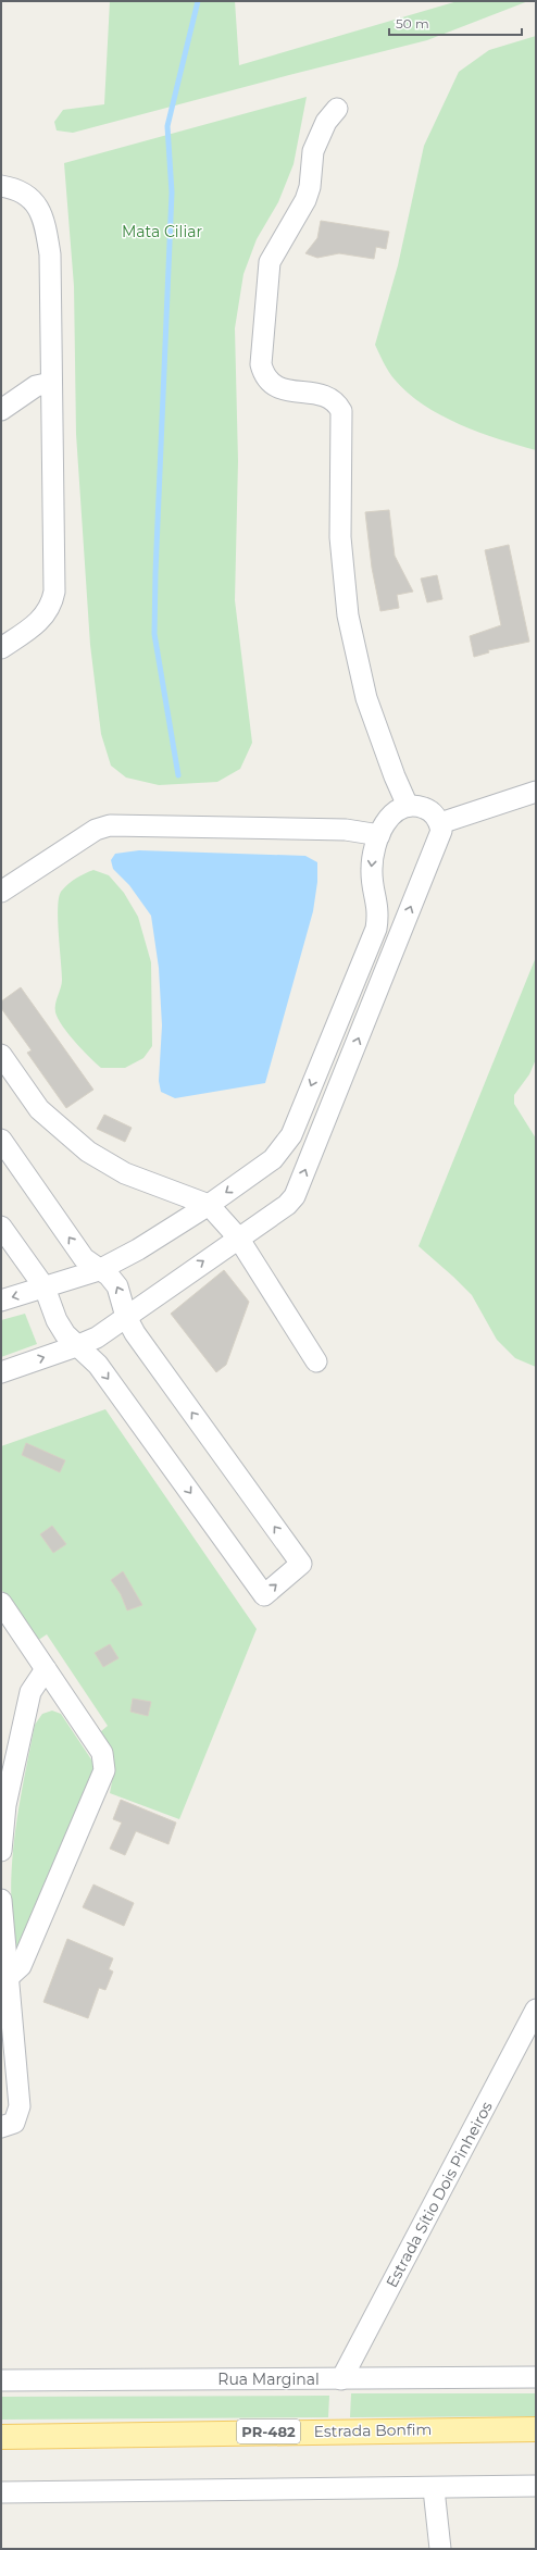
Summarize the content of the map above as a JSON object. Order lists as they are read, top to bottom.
{
  "streets": {
    "main road": ["Estrada Bonfim", "PR-482"],
    "street": ["Estrada Sítio Dois Pinheiros", "Rua Marginal"]
  },
  "crossings": [
    ["Estrada Sítio Dois Pinheiros", "Rua Marginal"]
  ],
  "parks": ["Mata Ciliar"],
  "scale_bar": "50 m"
}
